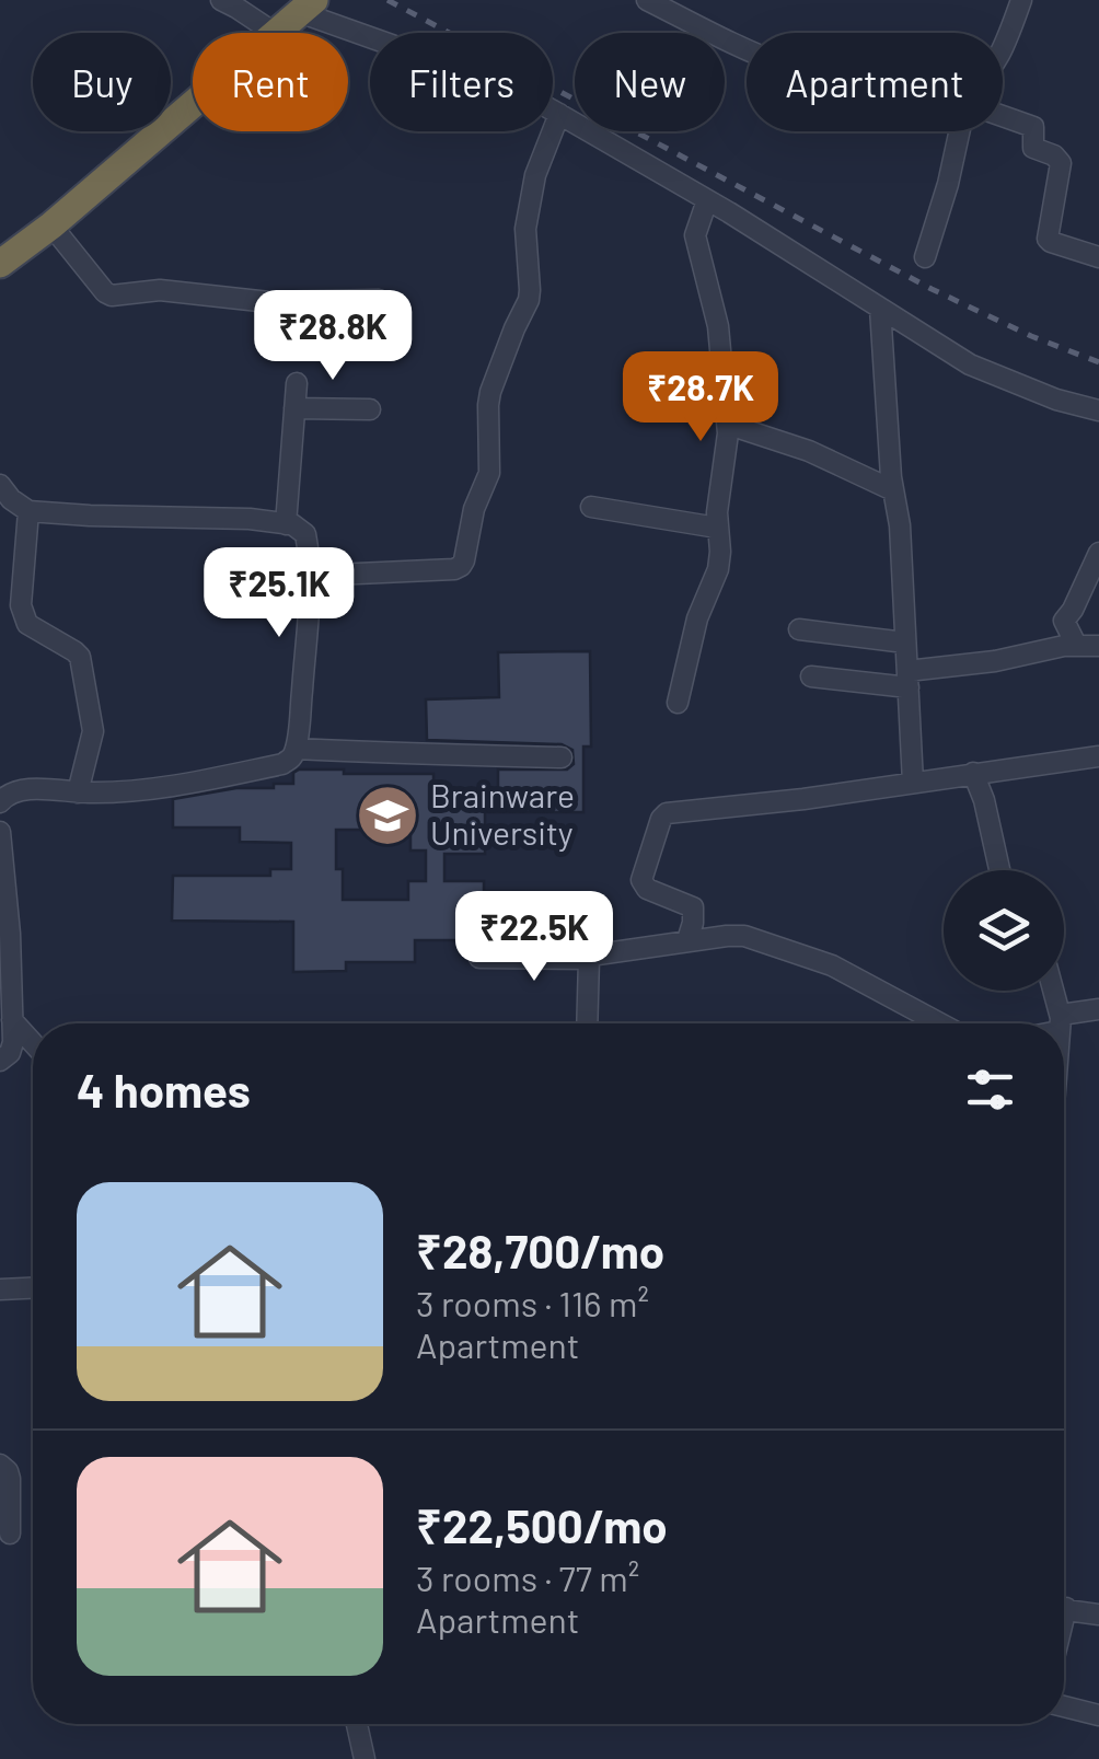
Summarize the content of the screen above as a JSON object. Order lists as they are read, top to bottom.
{
  "places": {
    "school or university": ["Brainware University"]
  },
  "page": {
    "chip": [
      "Buy",
      "Rent",
      "Filters",
      "New",
      "Apartment"
    ],
    "price": [
      "₹28.8K",
      "₹28.7K",
      "₹25.1K",
      "₹22.5K"
    ],
    "heading": "4 homes",
    "list": [
      {
        "name": "₹28,700/mo",
        "note": "3 rooms · 116 m² · Apartment"
      },
      {
        "name": "₹22,500/mo",
        "note": "3 rooms · 77 m² · Apartment"
      }
    ]
  }
}
